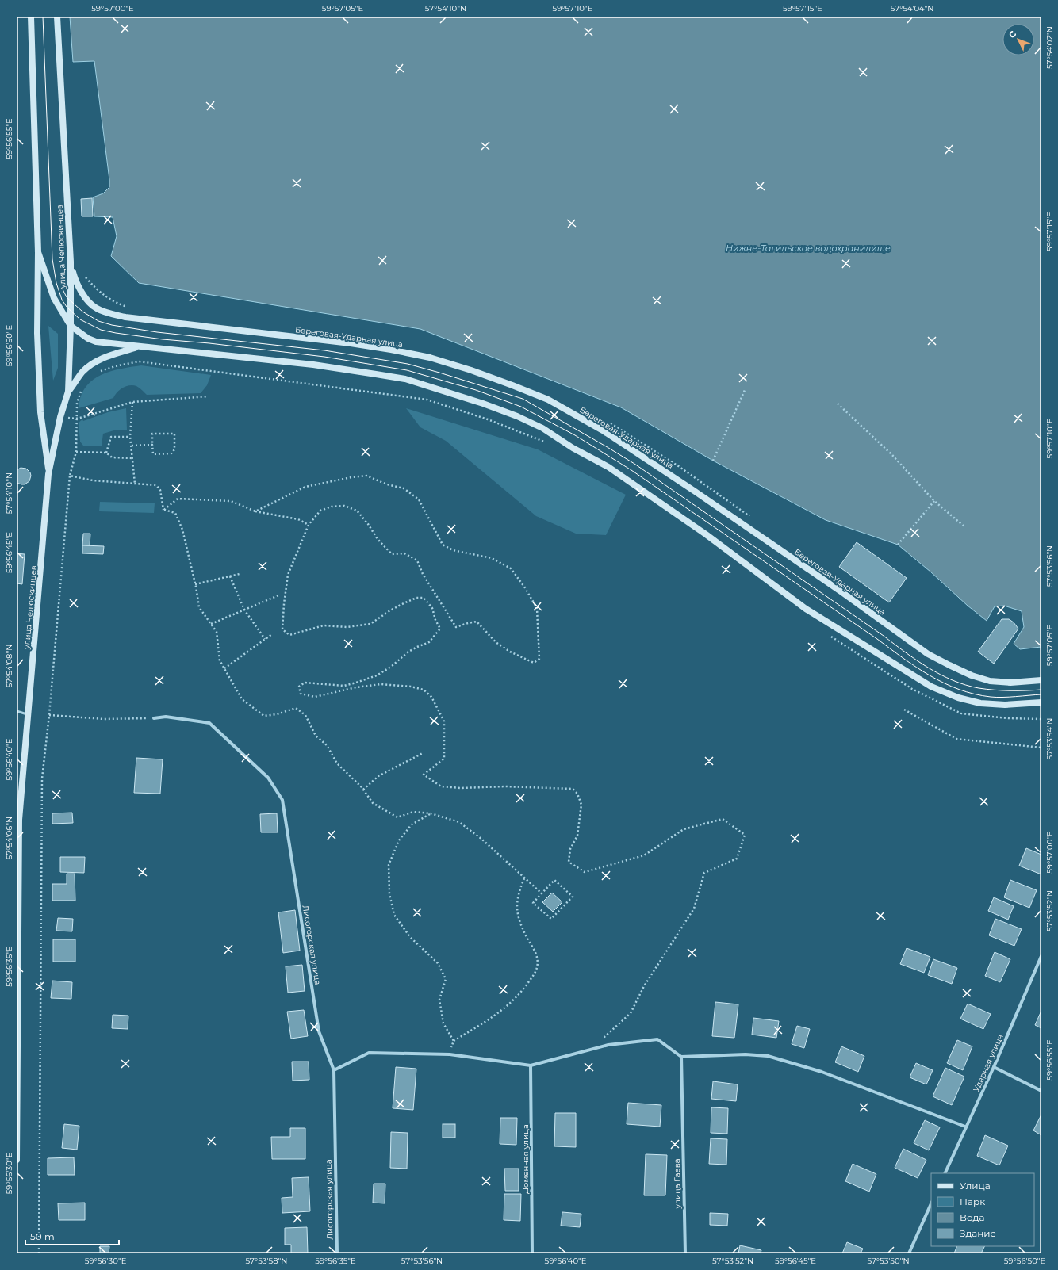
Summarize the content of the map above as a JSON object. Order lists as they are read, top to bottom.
{
  "streets": {
    "main road": ["улица Челюскинцев", "Береговая-Ударная улица"],
    "street": [
      "Лисогорская улица",
      "Ударная улица",
      "Доменная улица",
      "улица Гаева"
    ]
  },
  "crossings": [
    ["улица Челюскинцев", "Береговая-Ударная улица"]
  ],
  "water": ["Нижне-Тагильское водохранилище"],
  "legend": [
    "Улица",
    "Парк",
    "Вода",
    "Здание"
  ],
  "scale_bar": "50 m",
  "north": "top left",
  "coordinates": [
    "59°57'00\"E",
    "59°57'05\"E",
    "57°54'10\"N",
    "59°57'10\"E",
    "59°57'15\"E",
    "57°54'04\"N",
    "57°54'02\"N",
    "59°56'55\"E",
    "59°56'50\"E",
    "59°56'45\"E",
    "57°53'56\"N",
    "57°54'08\"N",
    "57°53'54\"N",
    "59°56'40\"E",
    "57°54'06\"N",
    "57°53'52\"N",
    "59°56'35\"E",
    "59°56'30\"E",
    "57°53'58\"N",
    "57°53'50\"N"
  ]
}
